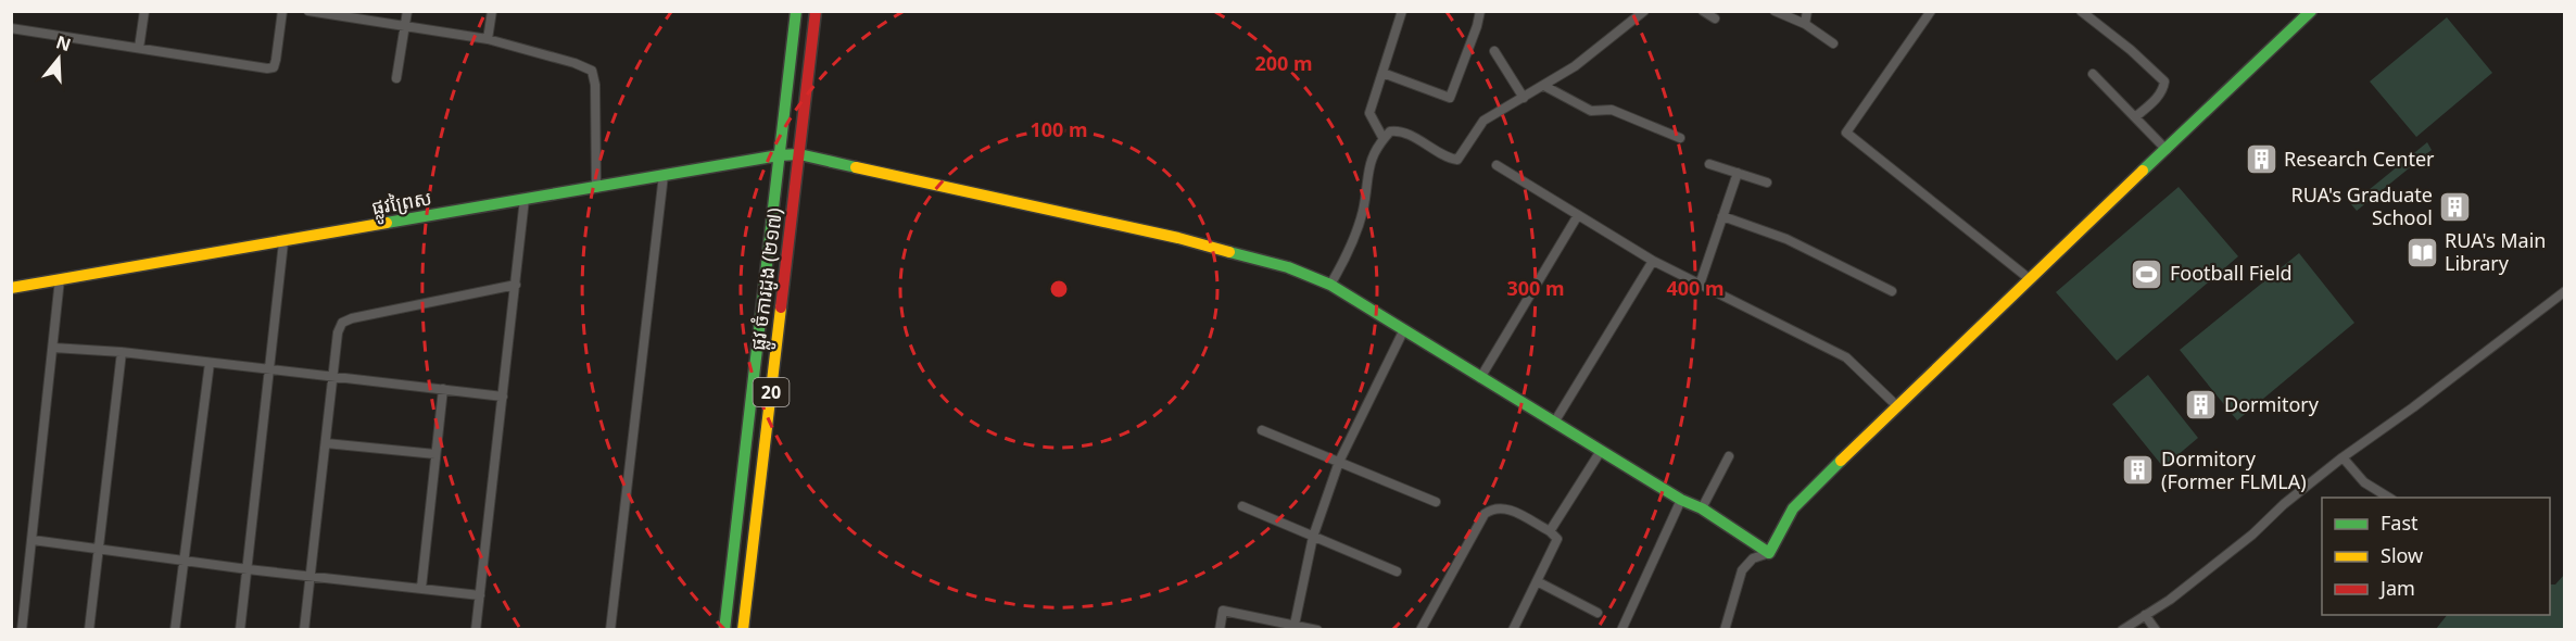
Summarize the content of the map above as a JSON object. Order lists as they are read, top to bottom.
{
  "streets": {
    "main road": ["ផ្លូវព្រៃស", "ផ្លូវ ចំការដូង (២១៧)", "20"]
  },
  "crossings": [
    ["ផ្លូវព្រៃស", "ផ្លូវ ចំការដូង (២១៧)"]
  ],
  "places": {
    "building": [
      "Research Center",
      "RUA's Graduate School",
      "Dormitory",
      "Dormitory (Former FLMLA)"
    ],
    "library": ["RUA's Main Library"],
    "sports": ["Football Field"]
  },
  "legend": ["Fast", "Slow", "Jam"],
  "north": "top",
  "rings": [
    "200 m",
    "100 m",
    "300 m",
    "400 m"
  ]
}
